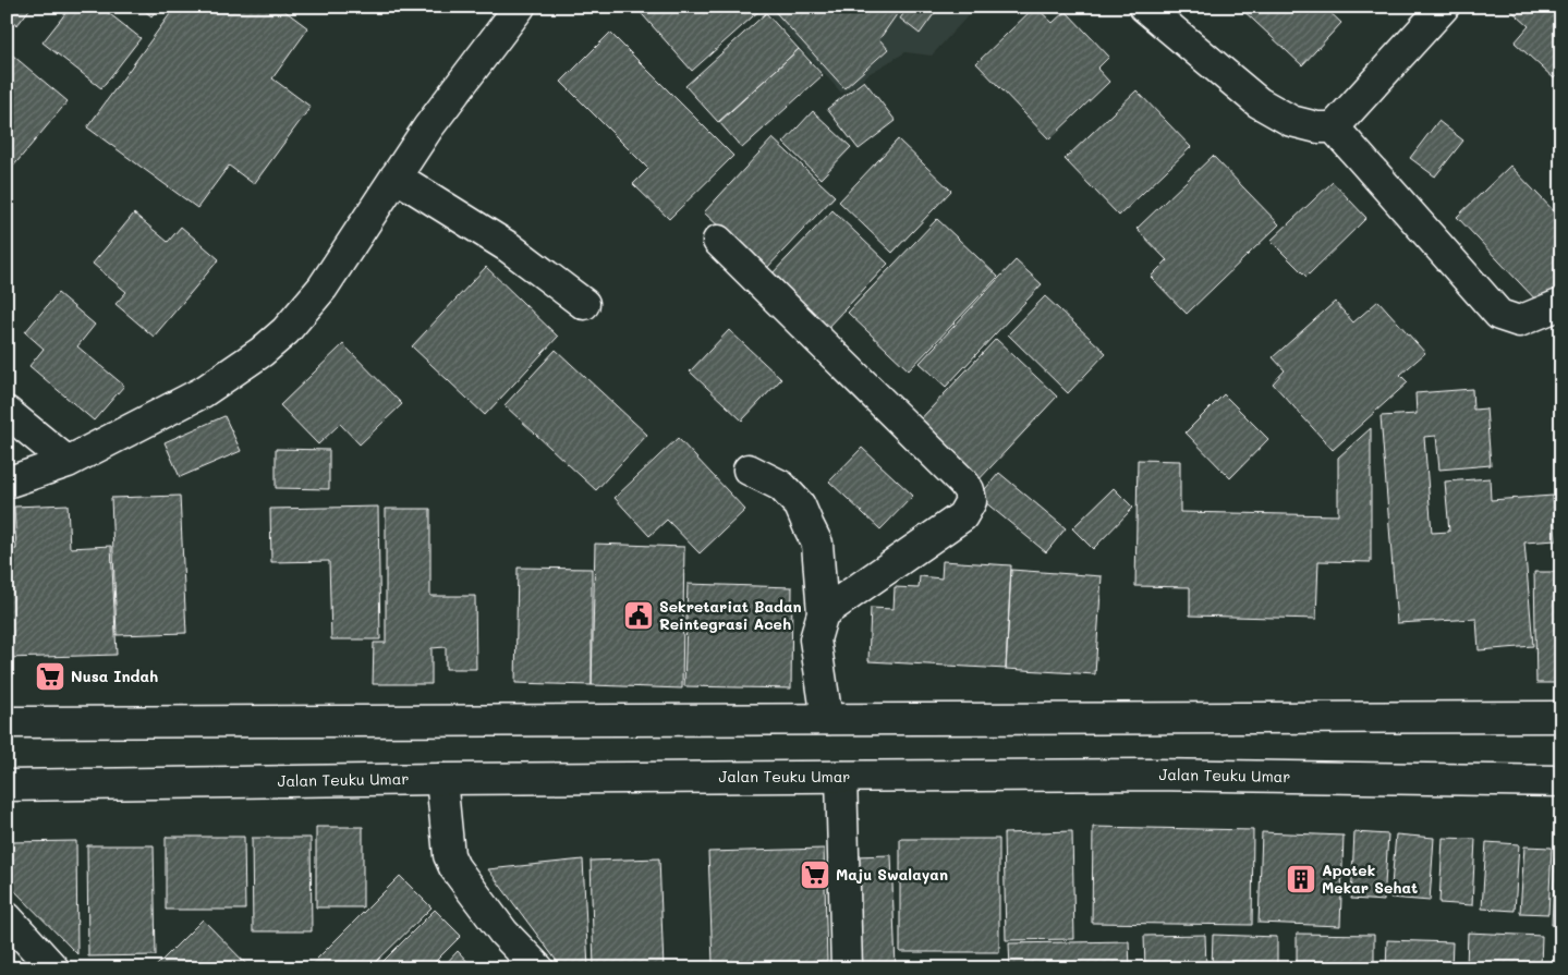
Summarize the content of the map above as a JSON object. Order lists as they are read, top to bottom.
{
  "streets": {
    "main road": ["Jalan Teuku Umar"]
  },
  "places": {
    "public building": ["Sekretariat Badan Reintegrasi Aceh"],
    "supermarket": ["Nusa Indah", "Maju Swalayan"],
    "building": ["Apotek Mekar Sehat"]
  }
}
